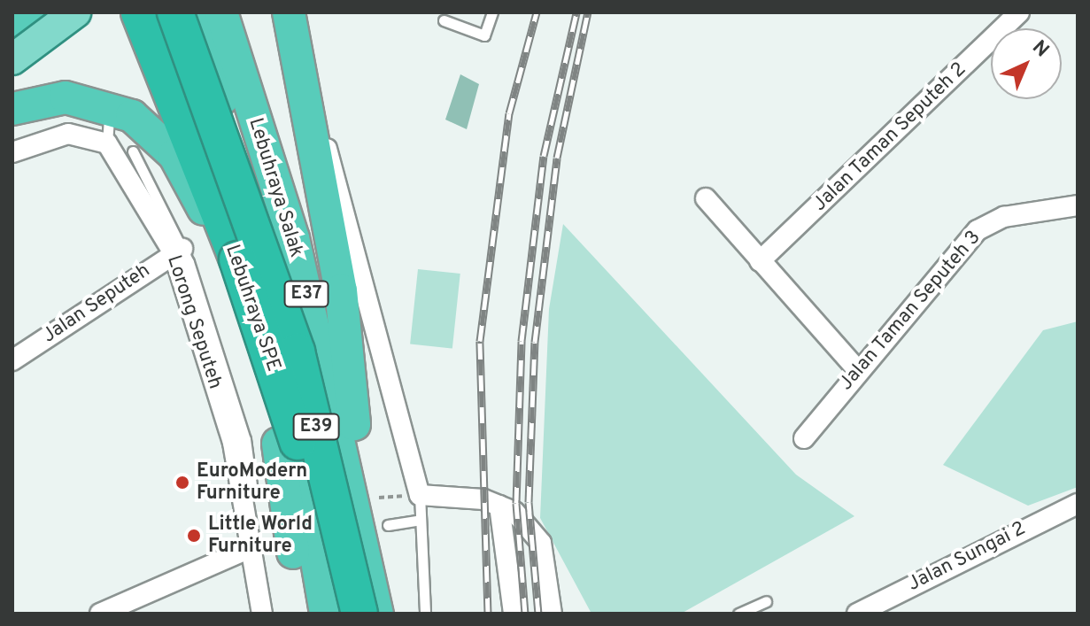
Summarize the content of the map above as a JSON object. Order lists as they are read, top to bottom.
{
  "streets": {
    "highway": [
      "Lebuhraya Salak",
      "E37",
      "Lebuhraya SPE",
      "E39"
    ],
    "street": [
      "Jalan Taman Seputeh 2",
      "Jalan Seputeh",
      "Jalan Taman Seputeh 3",
      "Lorong Seputeh",
      "Jalan Sungai 2"
    ]
  },
  "crossings": [
    ["Jalan Seputeh", "Lorong Seputeh"]
  ],
  "places": ["EuroModern Furniture", "Little World Furniture"],
  "north": "top right"
}
